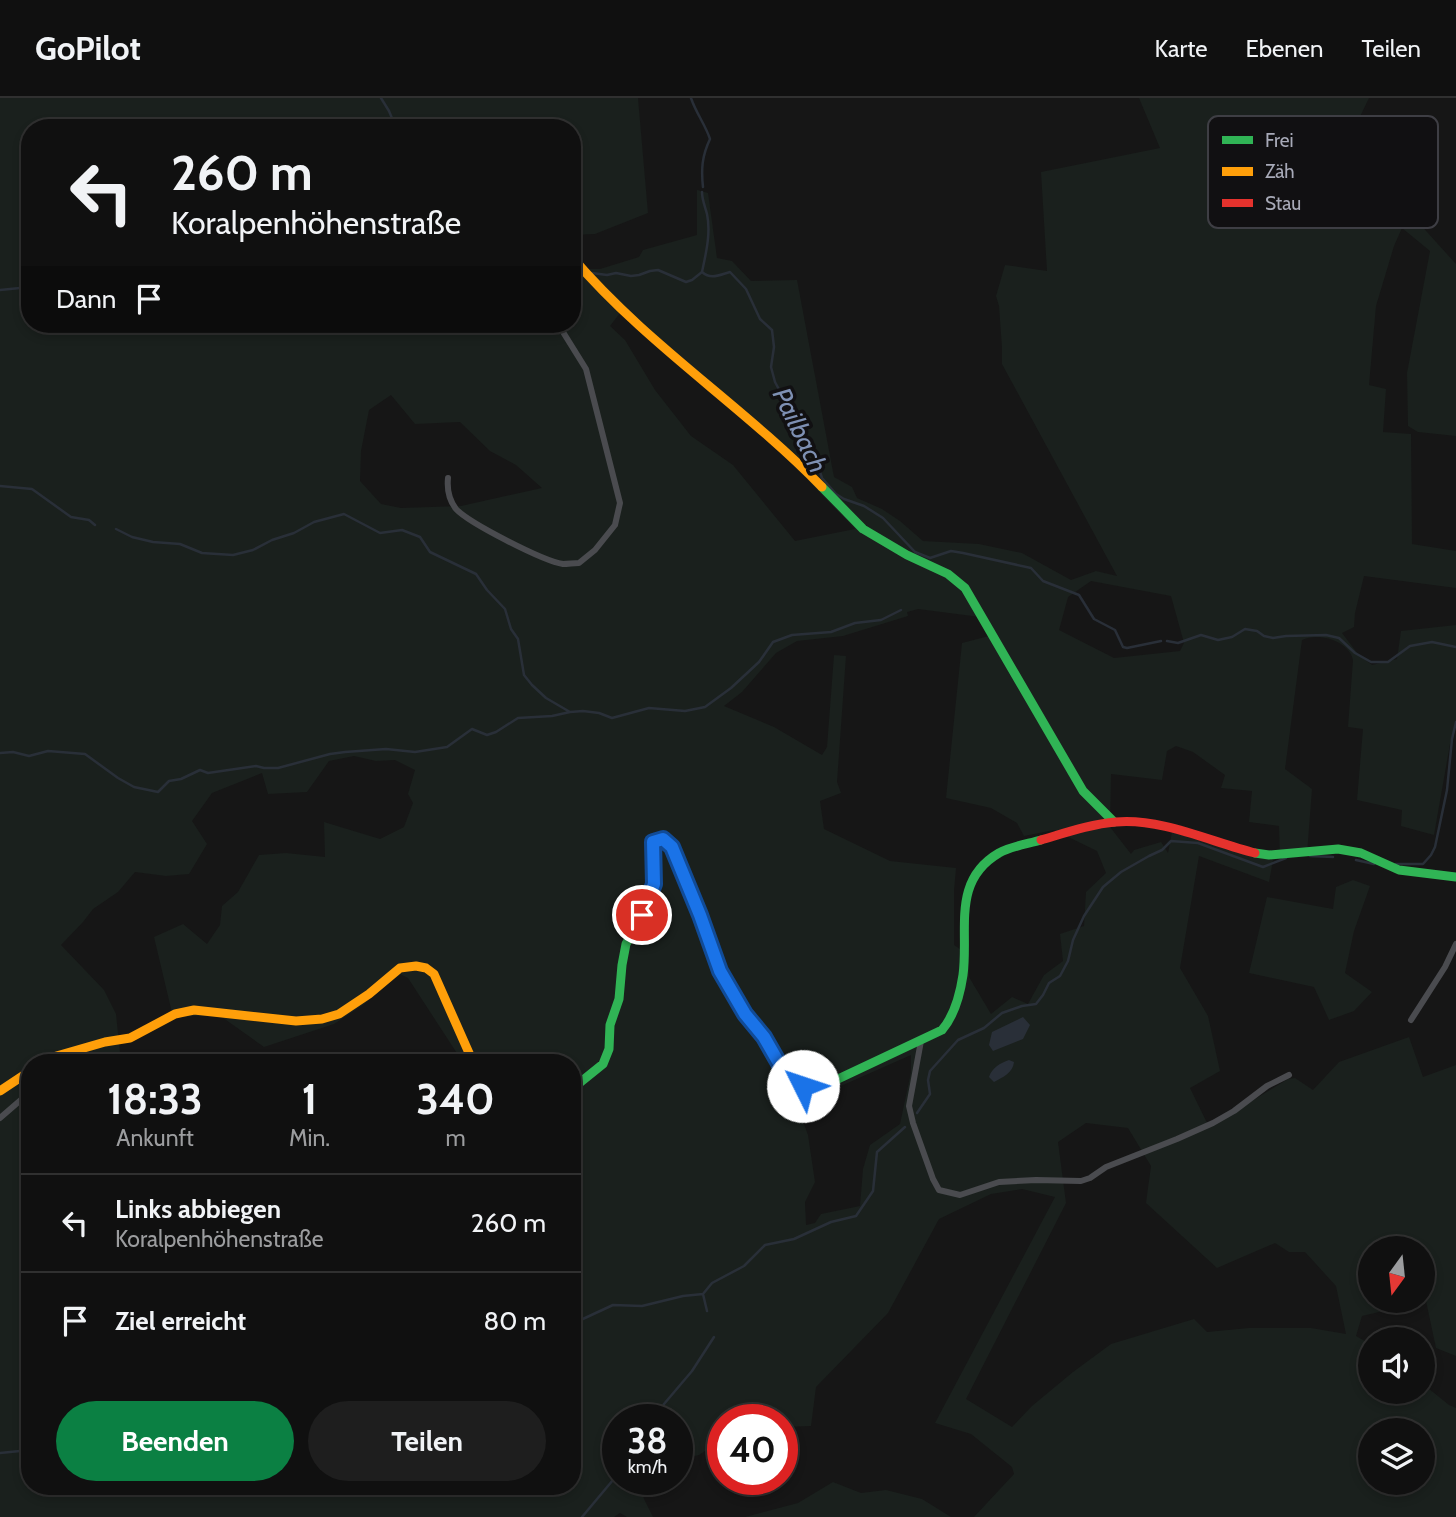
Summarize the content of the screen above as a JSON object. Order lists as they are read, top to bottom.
{
  "water": ["Pailbach"],
  "legend": ["Frei", "Zäh", "Stau"],
  "north": "bottom",
  "page": {
    "header": "GoPilot",
    "nav": ["Karte", "Ebenen", "Teilen"],
    "turn": ["260 m", "Koralpenhöhenstraße"],
    "then": "Dann",
    "eta": [
      "18:33",
      "Ankunft",
      "1",
      "Min.",
      "340",
      "m"
    ],
    "list": [
      {
        "name": "Links abbiegen",
        "note": "Koralpenhöhenstraße",
        "value": "260 m"
      },
      {
        "name": "Ziel erreicht",
        "value": "80 m"
      }
    ],
    "buttons": ["Beenden", "Teilen"],
    "speed": "38 km/h",
    "limit": "40"
  }
}
